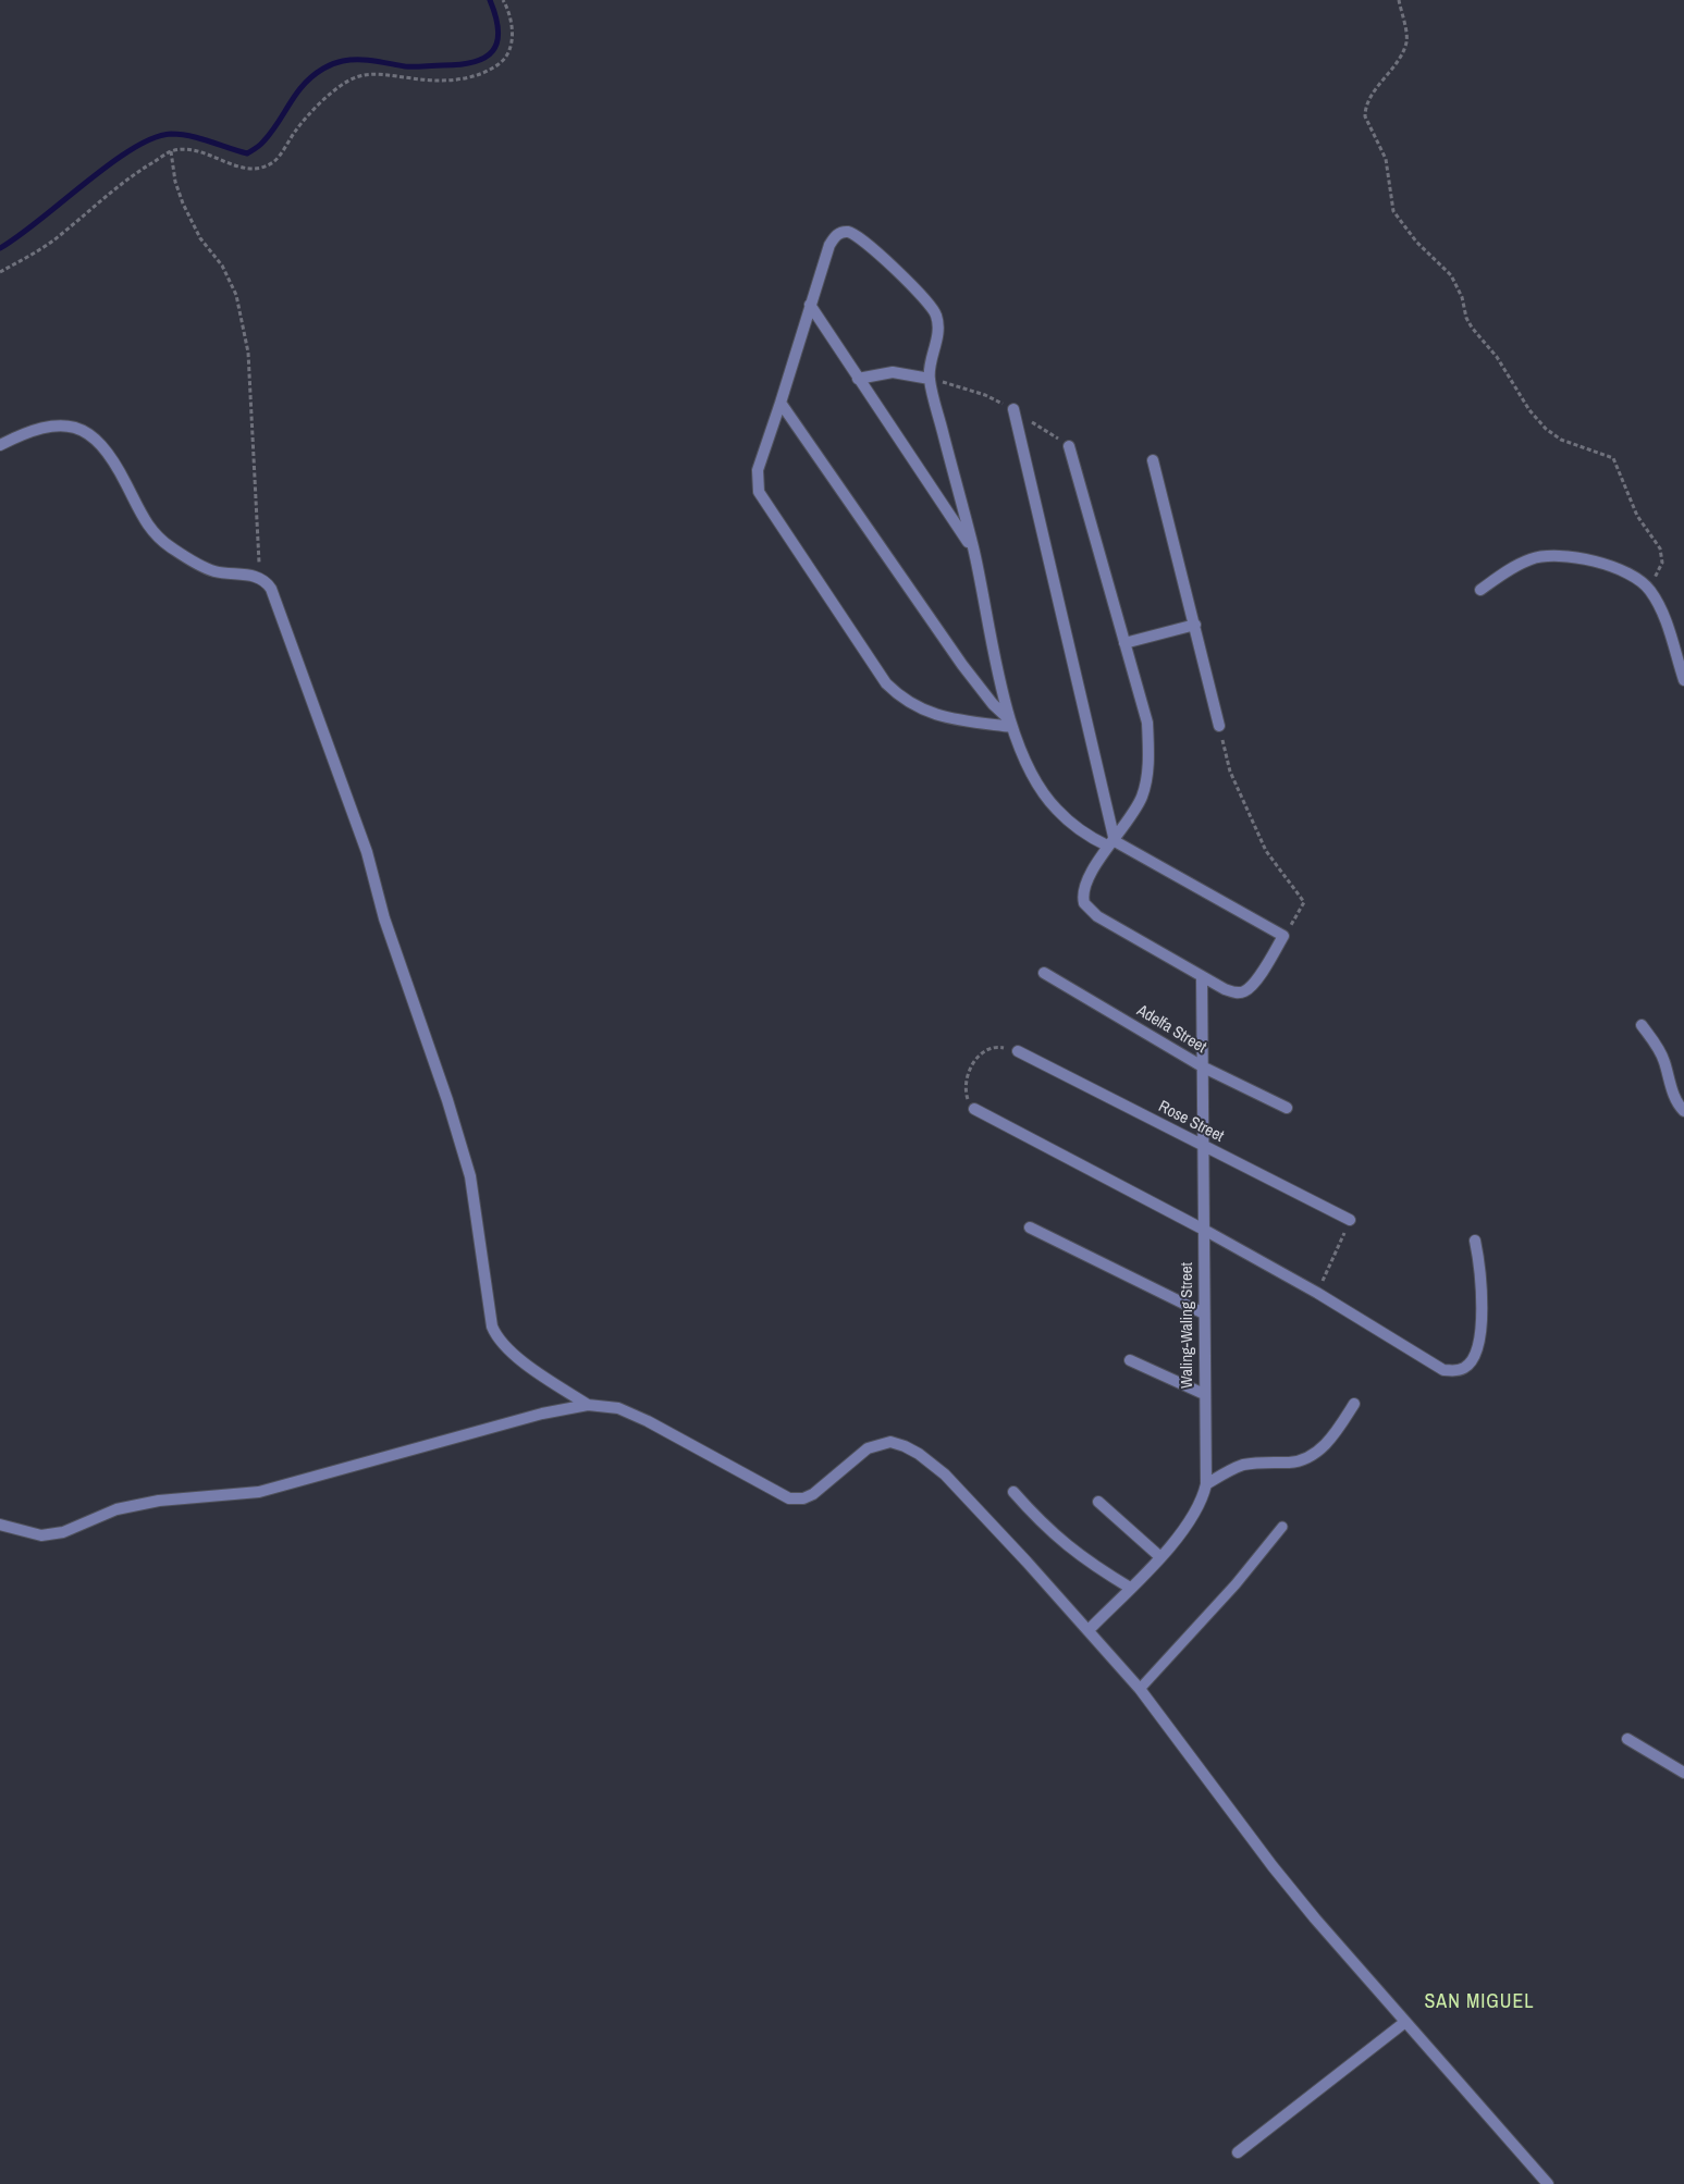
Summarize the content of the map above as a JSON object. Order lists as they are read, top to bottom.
{
  "streets": {
    "street": ["Adelfa Street", "Rose Street", "Waling-Waling Street"]
  },
  "crossings": [
    ["Adelfa Street", "Waling-Waling Street"],
    ["Rose Street", "Waling-Waling Street"]
  ],
  "districts": ["SAN MIGUEL"]
}
